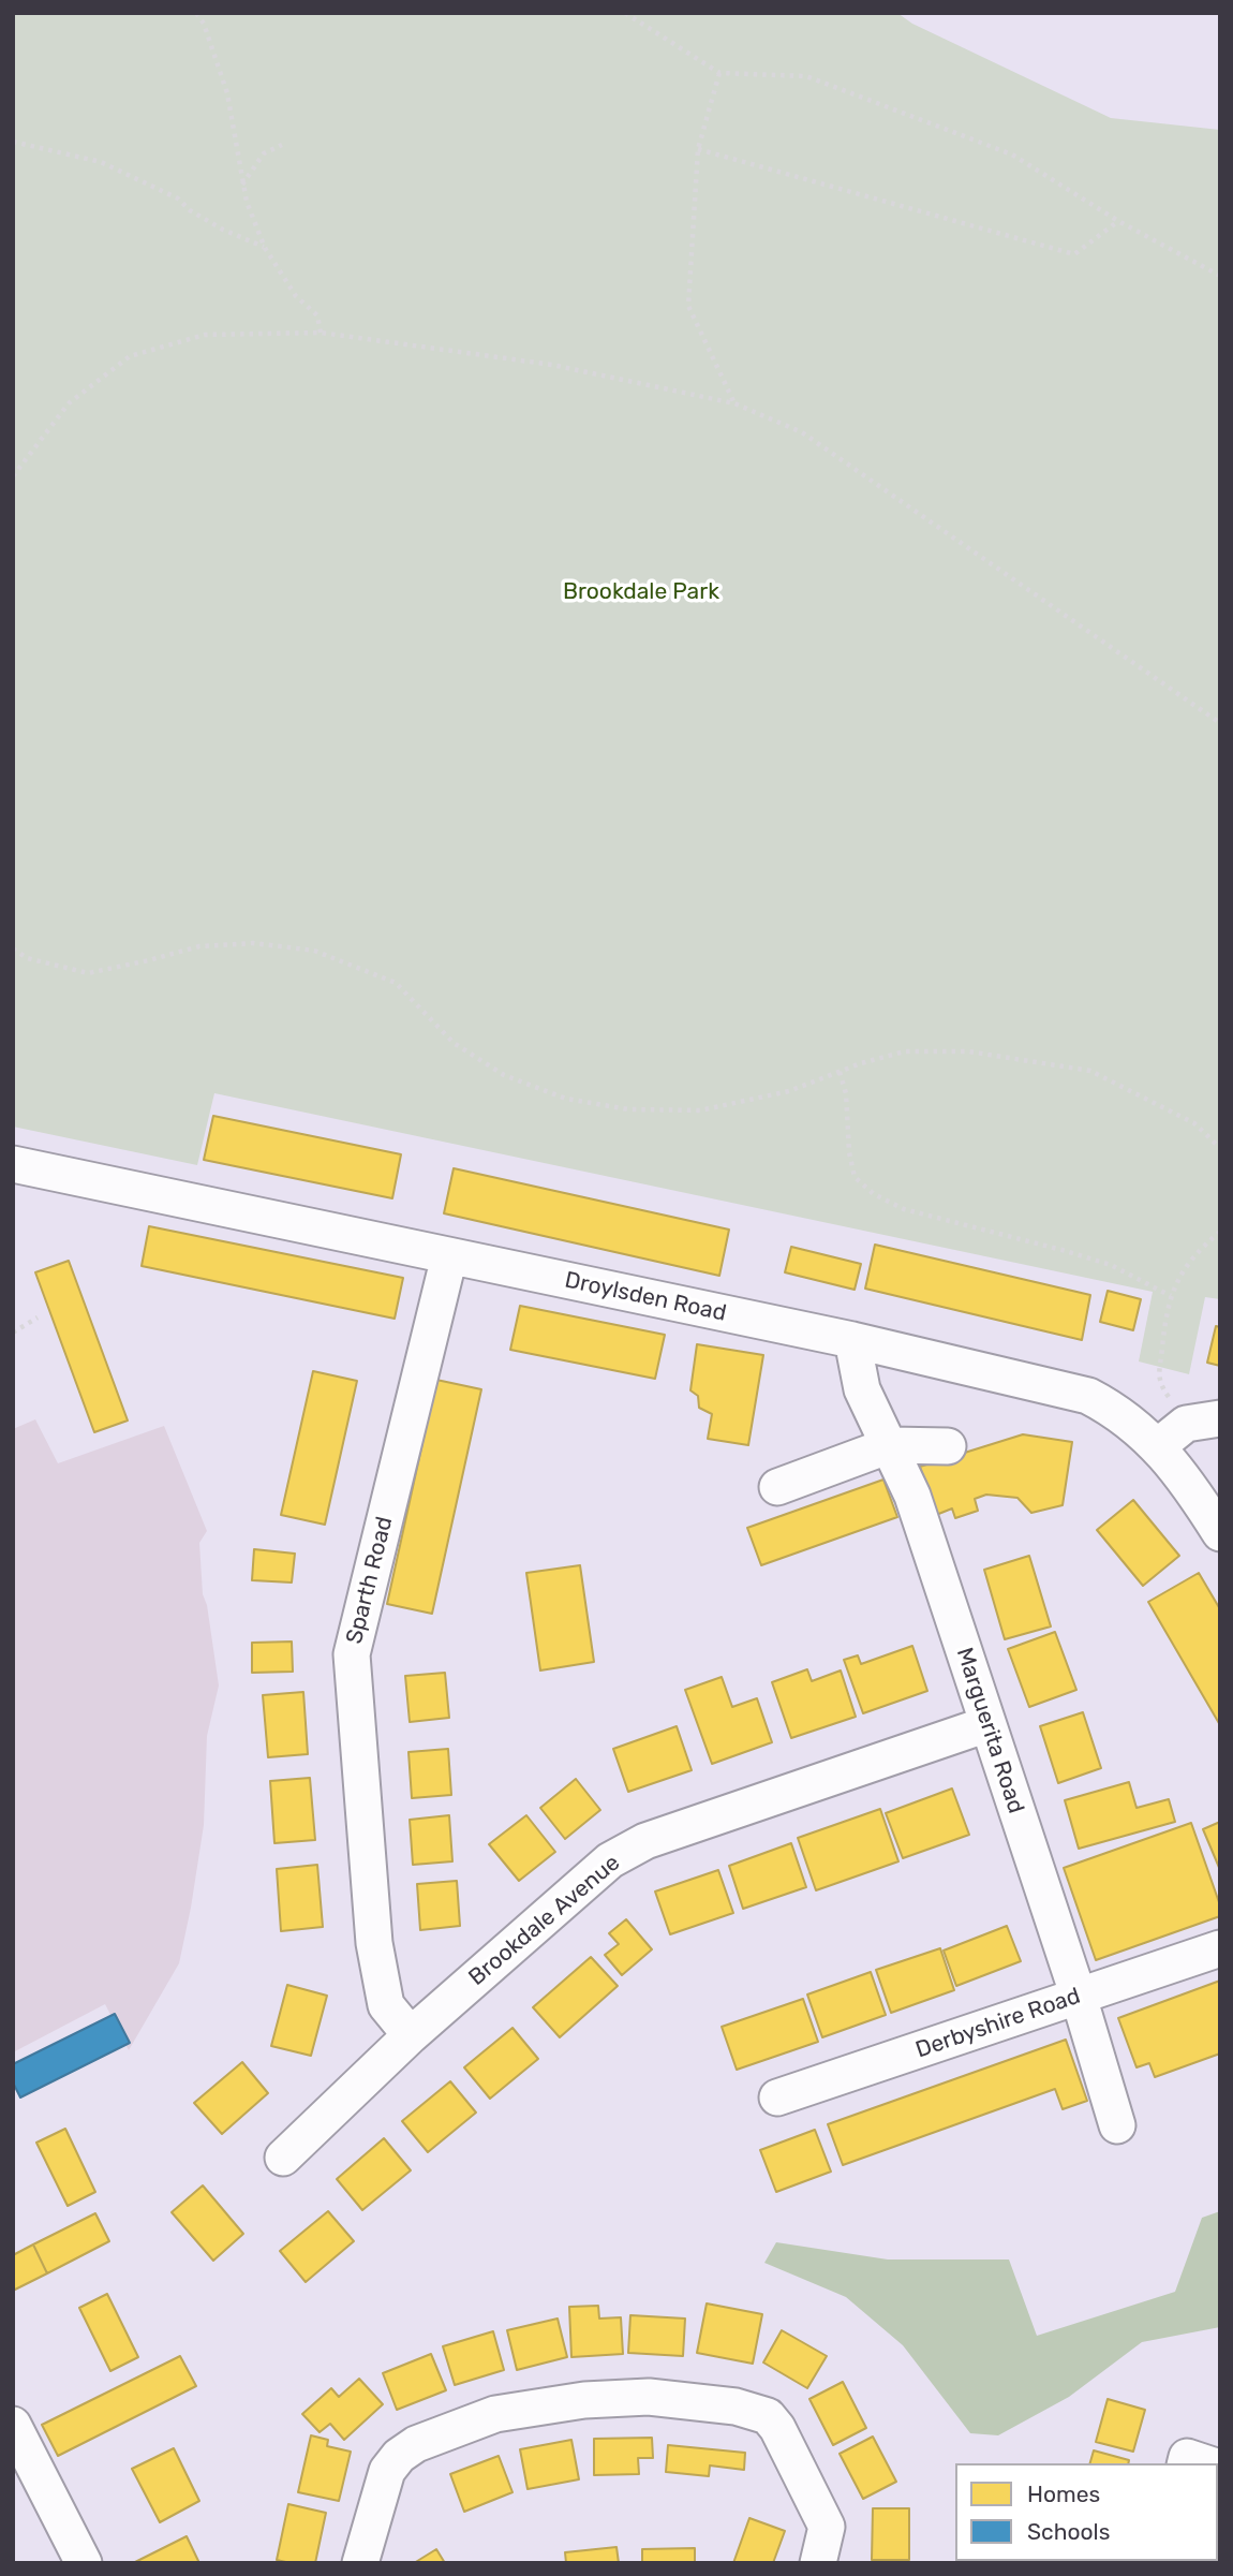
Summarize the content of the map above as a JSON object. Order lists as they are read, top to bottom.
{
  "streets": {
    "street": [
      "Droylsden Road",
      "Sparth Road",
      "Marguerita Road",
      "Brookdale Avenue",
      "Derbyshire Road"
    ]
  },
  "crossings": [
    ["Droylsden Road", "Sparth Road"],
    ["Droylsden Road", "Marguerita Road"],
    ["Sparth Road", "Brookdale Avenue"],
    ["Marguerita Road", "Brookdale Avenue"],
    ["Marguerita Road", "Derbyshire Road"]
  ],
  "parks": ["Brookdale Park"],
  "legend": ["Homes", "Schools"]
}
